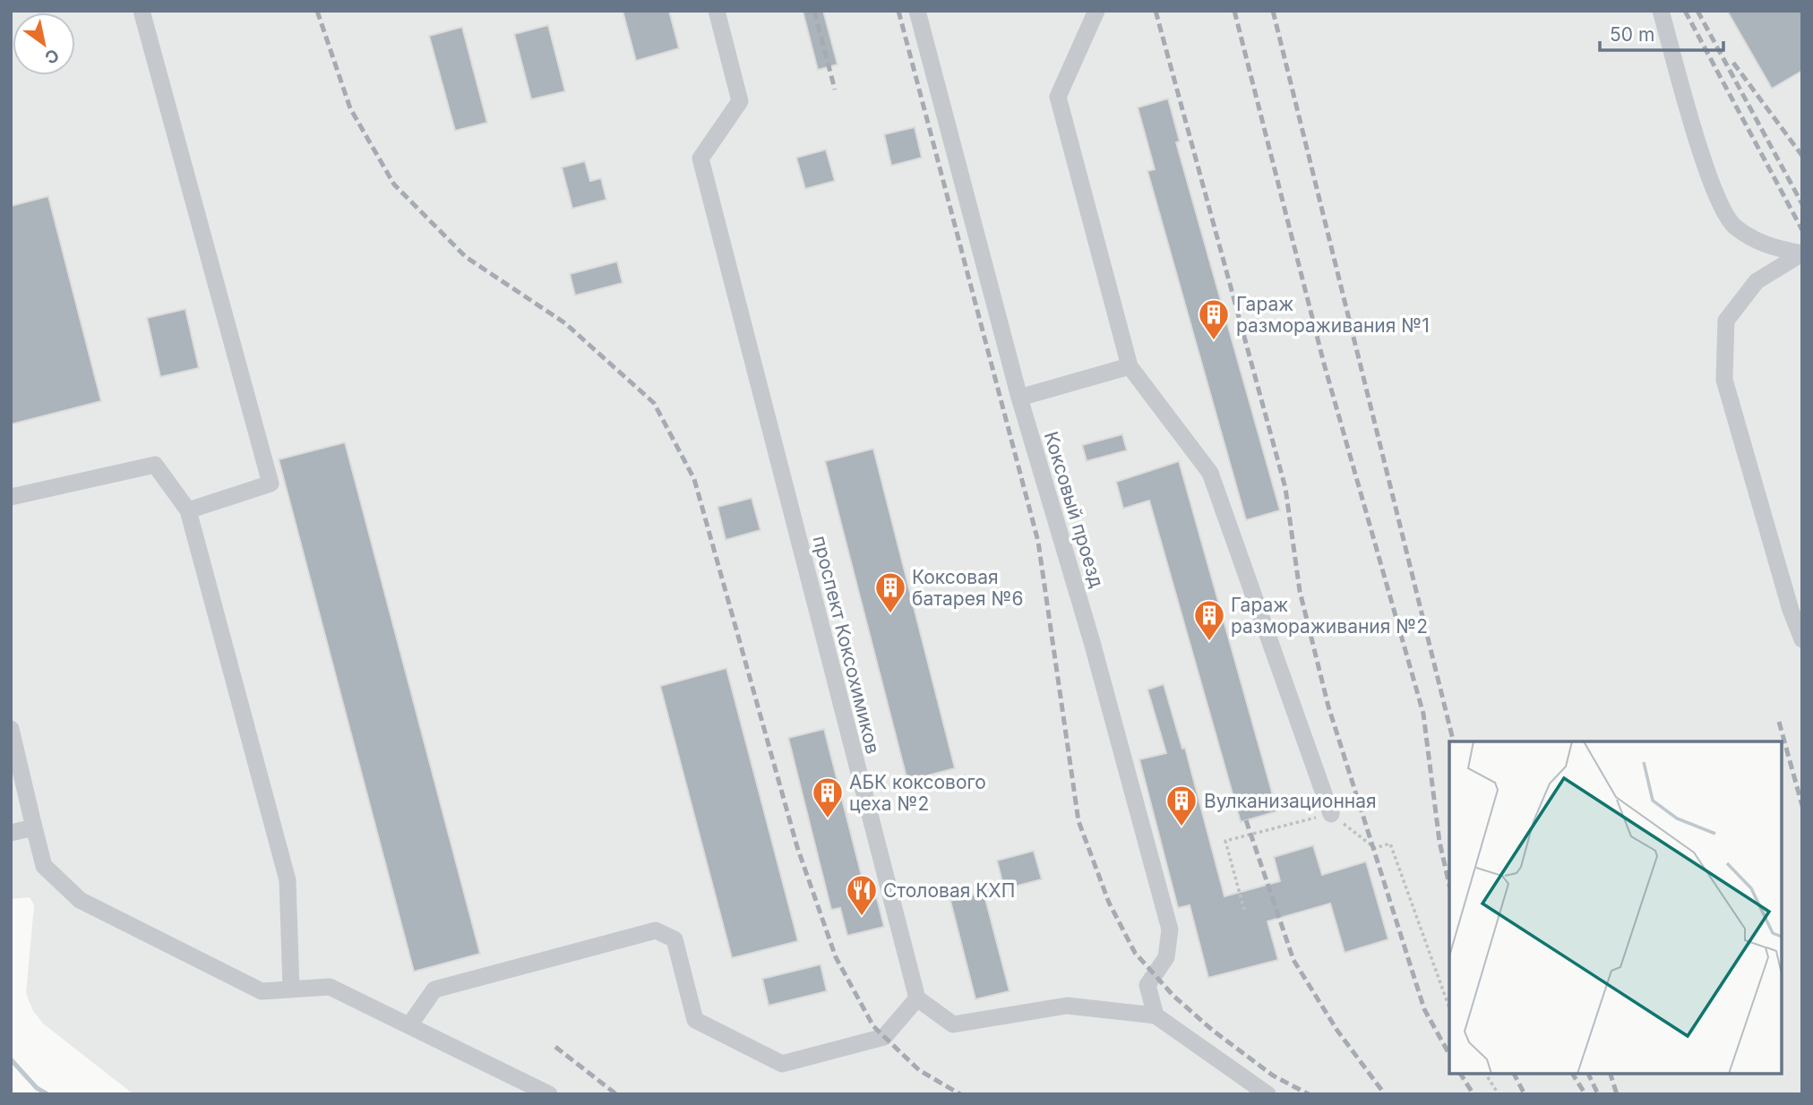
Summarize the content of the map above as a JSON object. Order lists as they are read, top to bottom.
{
  "streets": {
    "street": ["Коксовый проезд", "проспект Коксохимиков"]
  },
  "places": {
    "building": [
      "Гараж размораживания №1",
      "Коксовая батарея №6",
      "Гараж размораживания №2",
      "АБК коксового цеха №2",
      "Вулканизационная"
    ],
    "restaurant": ["Столовая КХП"]
  },
  "scale_bar": "50 m",
  "north": "bottom right"
}
